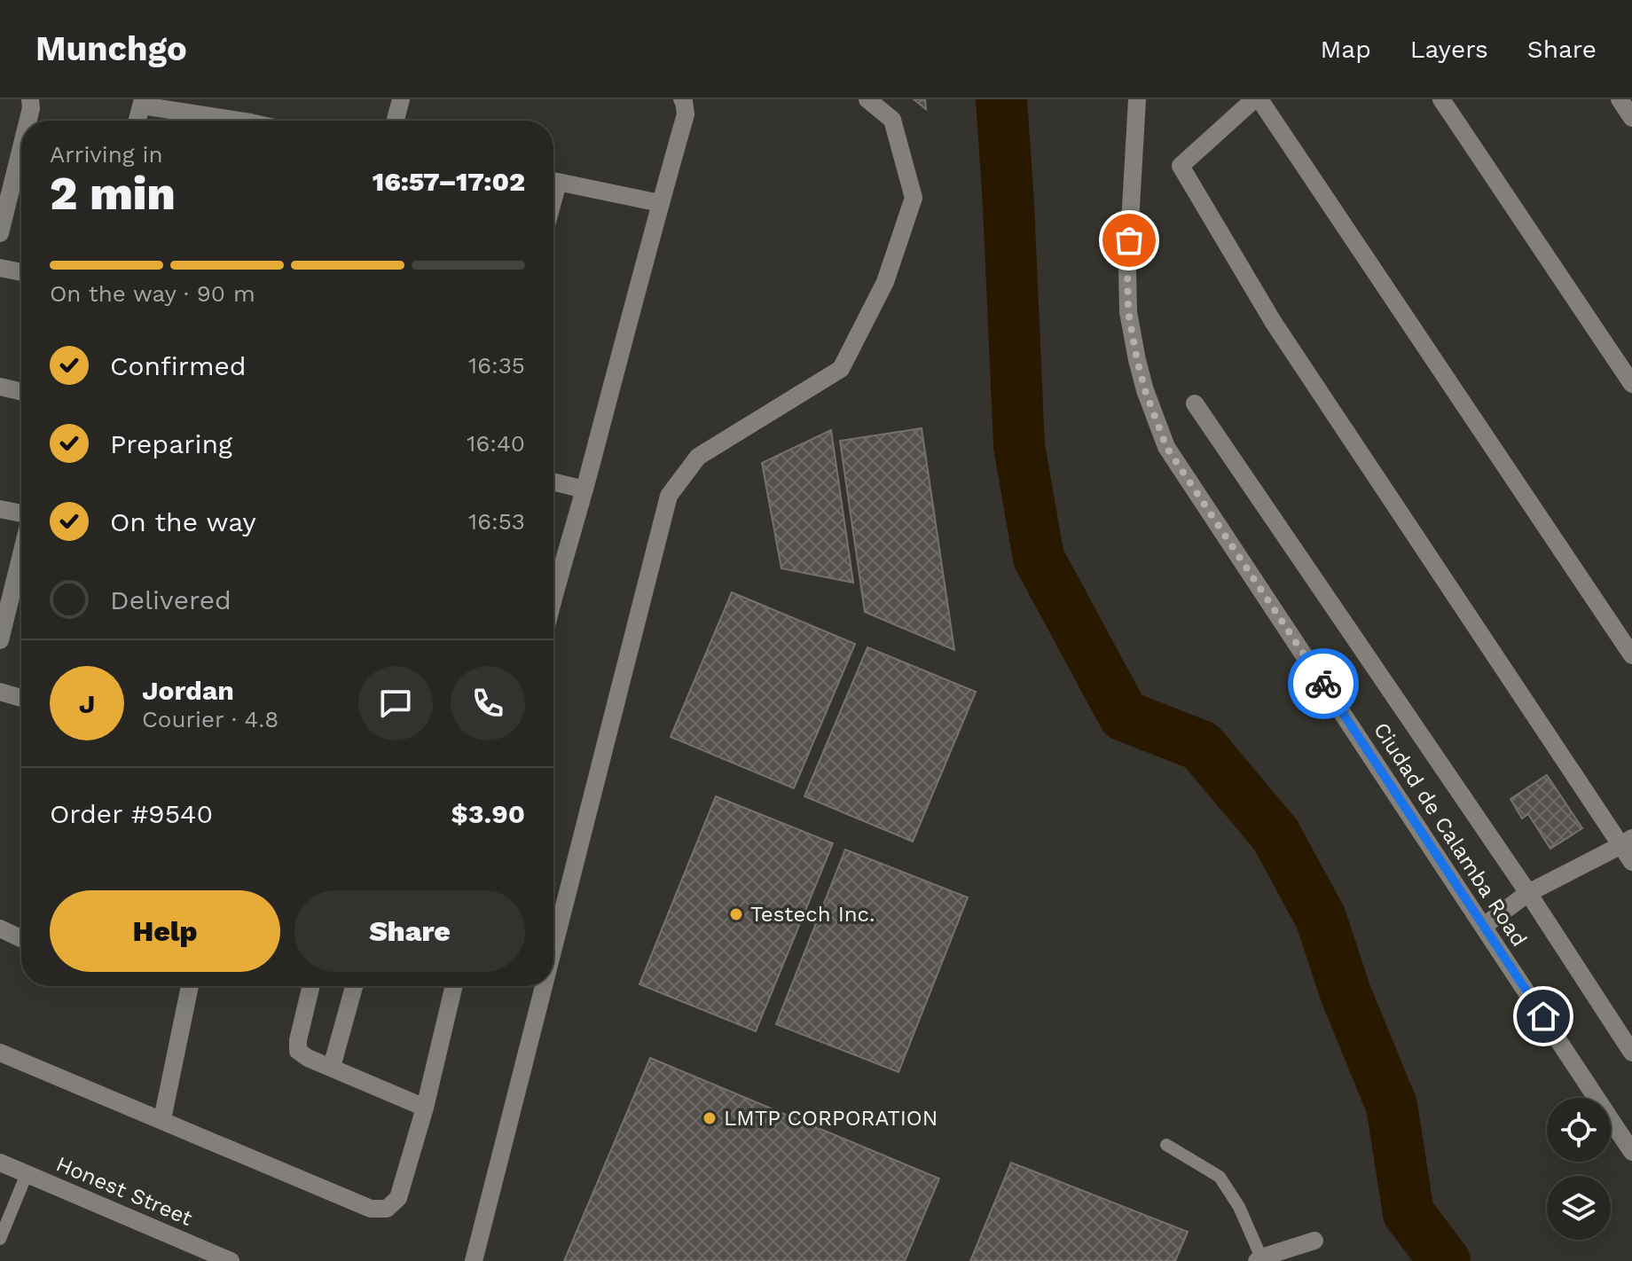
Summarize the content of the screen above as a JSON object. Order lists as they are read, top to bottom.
{
  "streets": {
    "street": ["Ciudad de Calamba Road", "Honest Street"]
  },
  "places": ["Testech Inc.", "LMTP CORPORATION"],
  "page": {
    "header": "Munchgo",
    "nav": ["Map", "Layers", "Share"],
    "heading": ["2 min", "Arriving in", "16:57–17:02"],
    "panel": [
      "Jordan",
      "Courier · 4.8",
      "Order #9540",
      "$3.90"
    ],
    "bar": "On the way · 90 m",
    "list": [
      ["Confirmed", "16:35"],
      ["Preparing", "16:40"],
      ["On the way", "16:53"],
      "Delivered"
    ],
    "round": "J",
    "buttons": ["Help", "Share"]
  }
}
